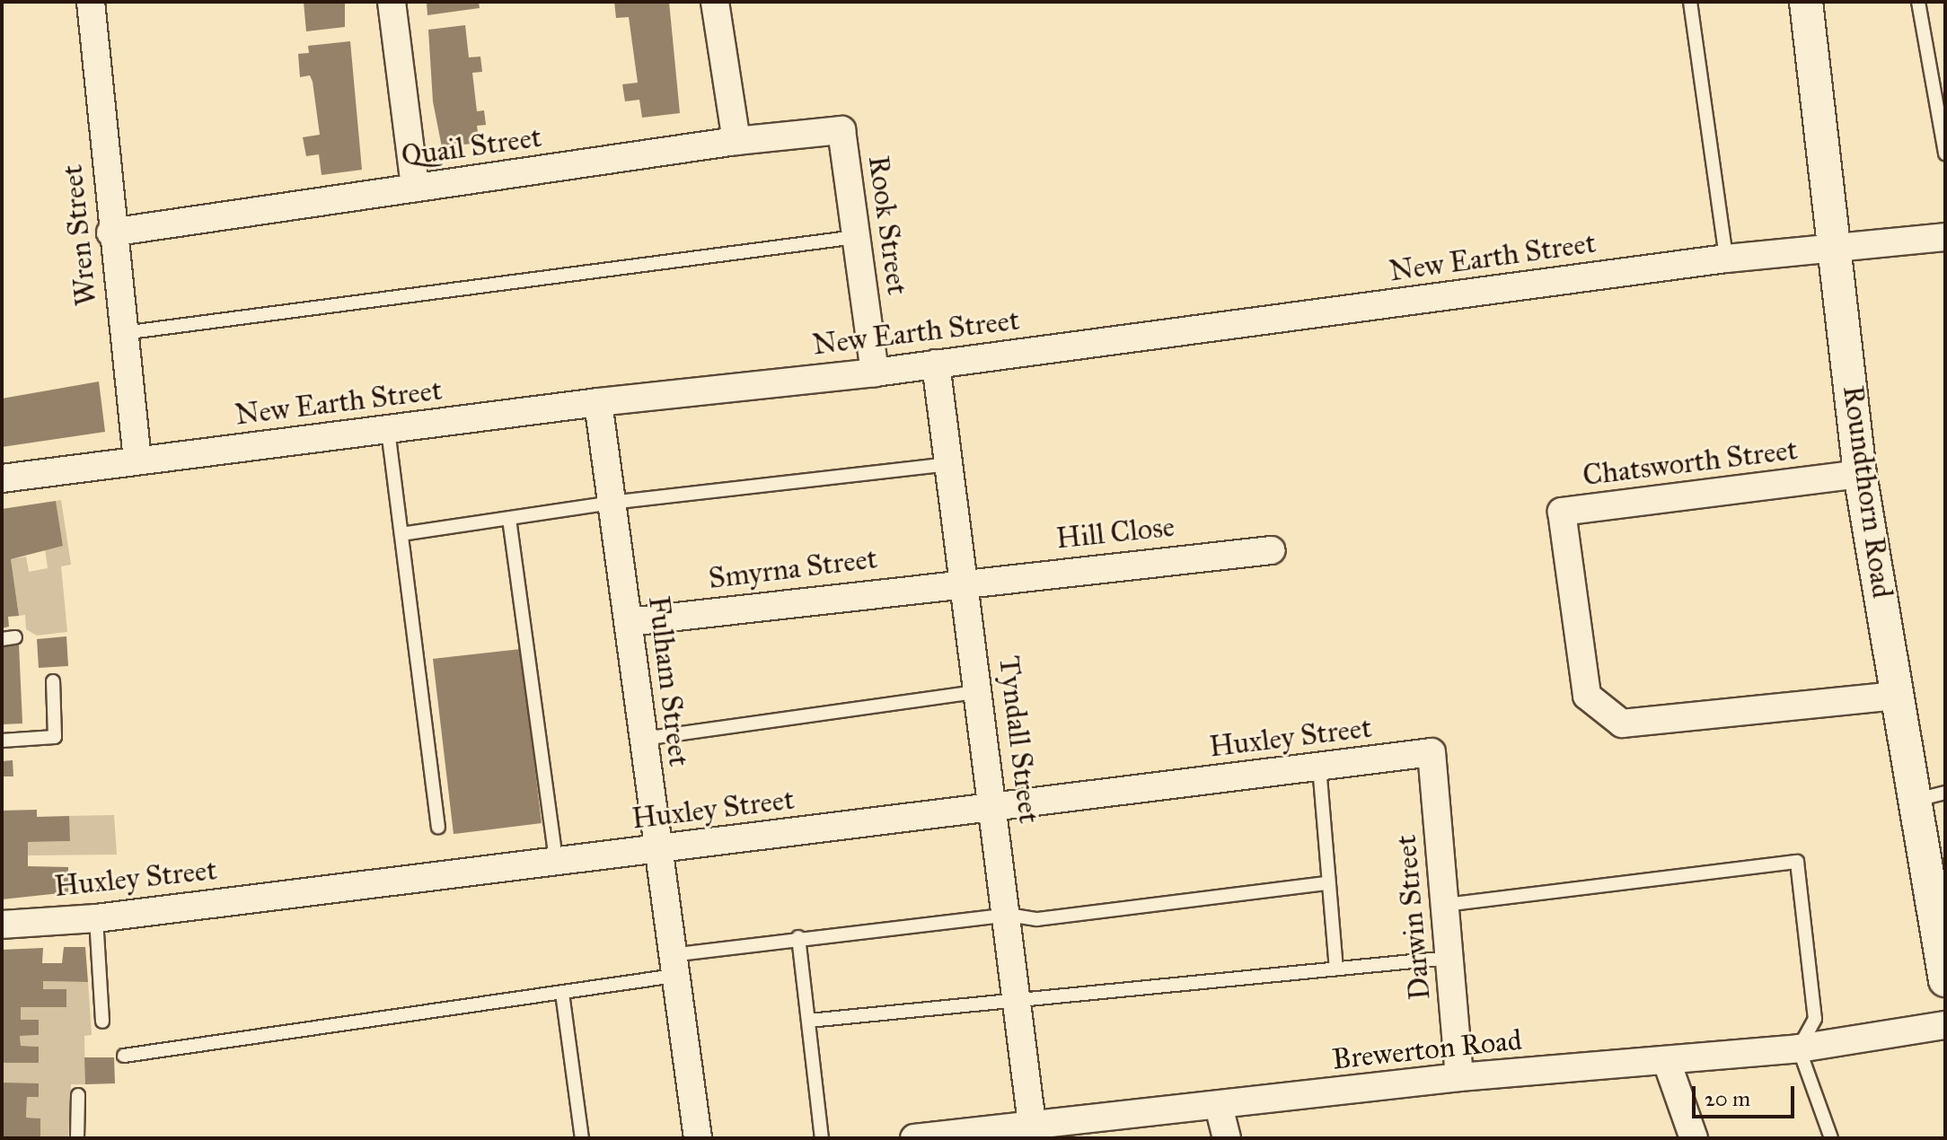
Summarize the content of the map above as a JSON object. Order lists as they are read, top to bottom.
{
  "streets": {
    "street": [
      "Quail Street",
      "Rook Street",
      "Wren Street",
      "New Earth Street",
      "Chatsworth Street",
      "Roundthorn Road",
      "Hill Close",
      "Smyrna Street",
      "Fulham Street",
      "Huxley Street",
      "Tyndall Street",
      "Darwin Street",
      "Brewerton Road"
    ]
  },
  "crossings": [
    ["Quail Street", "Rook Street"],
    ["Quail Street", "Wren Street"],
    ["Rook Street", "New Earth Street"],
    ["Wren Street", "New Earth Street"],
    ["New Earth Street", "Roundthorn Road"],
    ["New Earth Street", "Fulham Street"],
    ["New Earth Street", "Tyndall Street"],
    ["Chatsworth Street", "Roundthorn Road"],
    ["Hill Close", "Smyrna Street"],
    ["Hill Close", "Tyndall Street"],
    ["Smyrna Street", "Fulham Street"],
    ["Smyrna Street", "Tyndall Street"],
    ["Fulham Street", "Huxley Street"],
    ["Huxley Street", "Tyndall Street"],
    ["Huxley Street", "Darwin Street"],
    ["Tyndall Street", "Brewerton Road"],
    ["Darwin Street", "Brewerton Road"]
  ],
  "scale_bar": "20 m"
}
